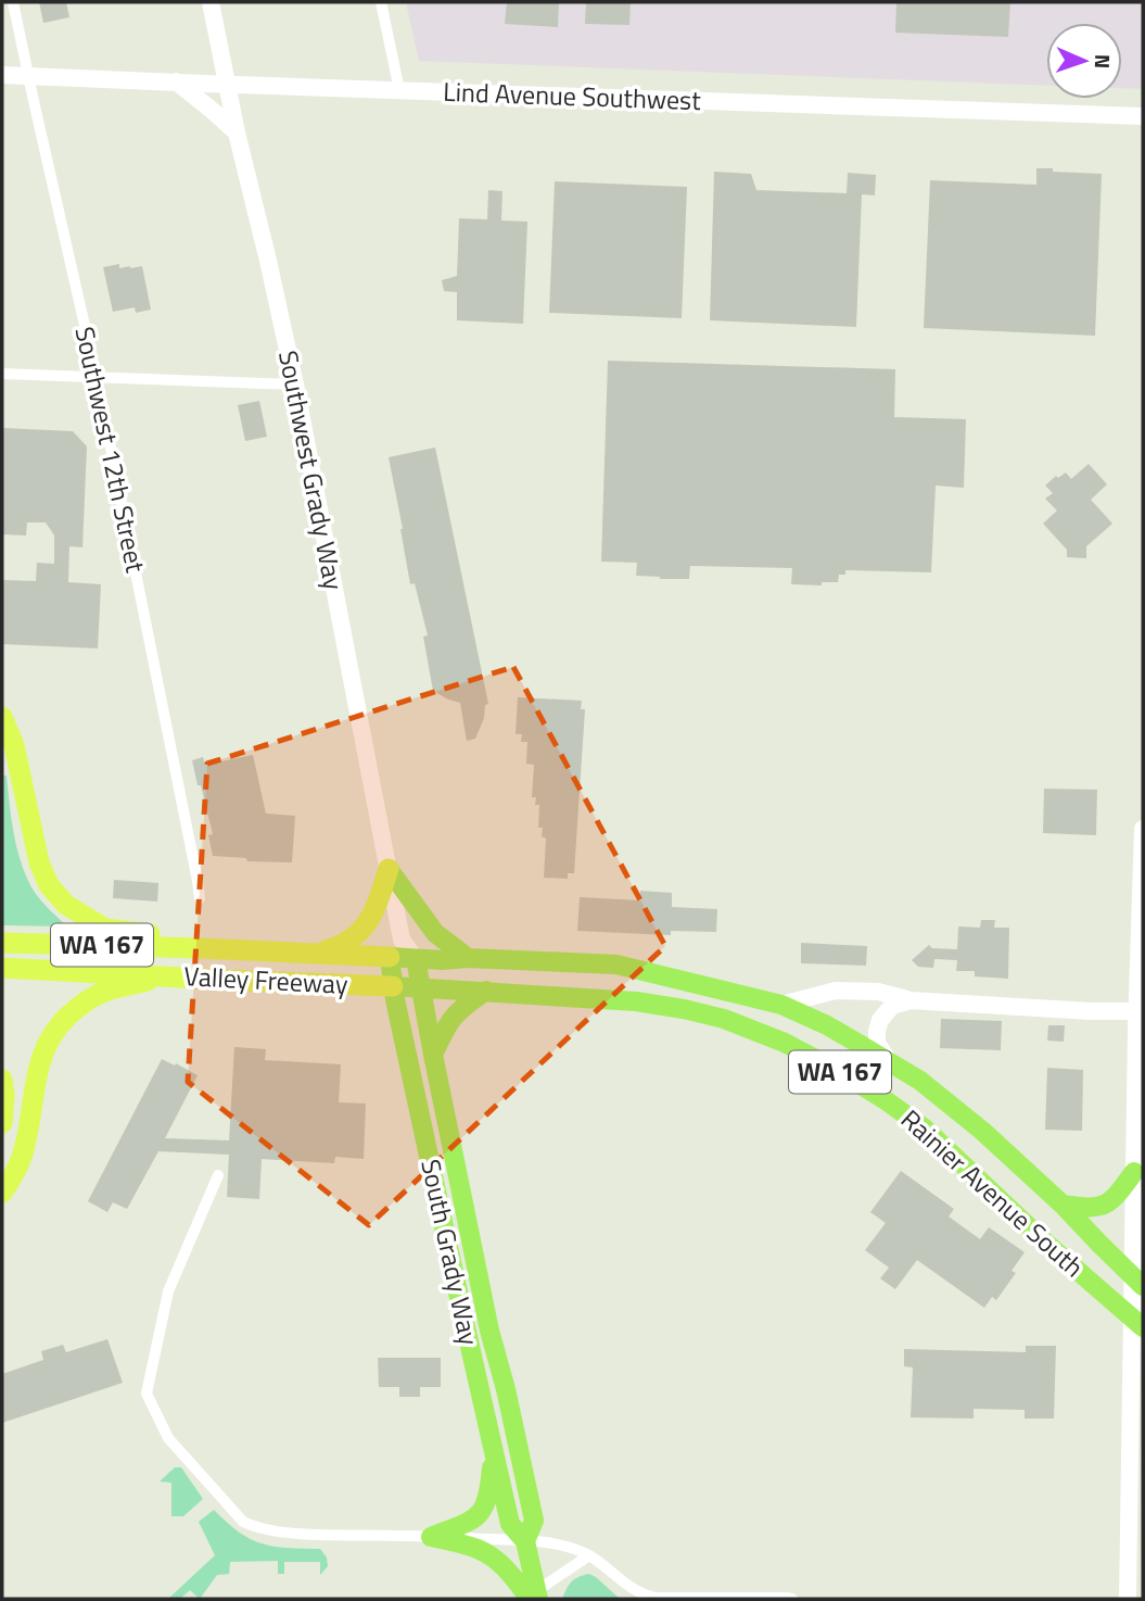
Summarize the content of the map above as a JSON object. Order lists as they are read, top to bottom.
{
  "streets": {
    "highway": ["WA 167", "Valley Freeway"],
    "main road": ["Rainier Avenue South", "South Grady Way"],
    "street": ["Lind Avenue Southwest", "Southwest 12th Street", "Southwest Grady Way"]
  },
  "crossings": [
    ["Lind Avenue Southwest", "Southwest 12th Street"],
    ["Lind Avenue Southwest", "Southwest Grady Way"],
    ["Southwest Grady Way", "Valley Freeway"],
    ["Southwest Grady Way", "Rainier Avenue South"],
    ["Southwest Grady Way", "South Grady Way"],
    ["Valley Freeway", "Rainier Avenue South"],
    ["Valley Freeway", "South Grady Way"],
    ["Rainier Avenue South", "South Grady Way"]
  ],
  "north": "right"
}
